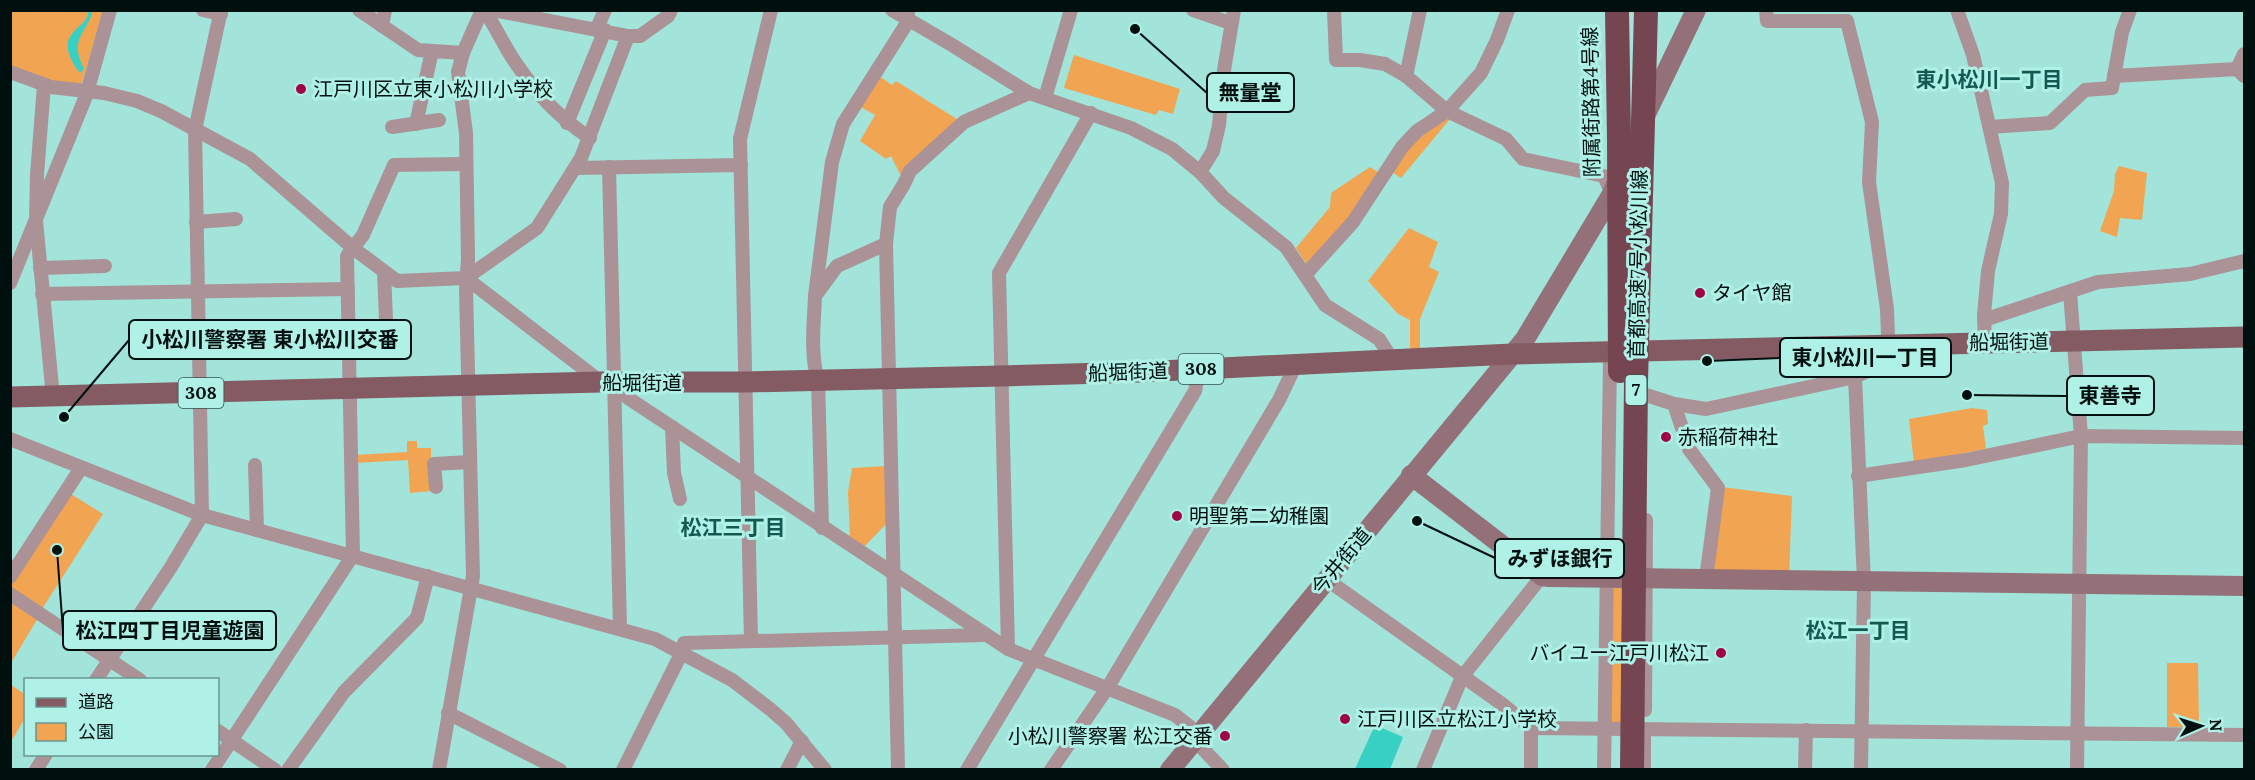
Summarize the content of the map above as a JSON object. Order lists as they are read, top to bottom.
{
  "streets": {
    "highway": ["首都高速7号小松川線", "7"],
    "main road": ["船堀街道", "308"],
    "street": ["附属街路第4号線", "今井街道"]
  },
  "crossings": [
    ["附属街路第4号線", "船堀街道"],
    ["附属街路第4号線", "今井街道"],
    ["船堀街道", "今井街道"]
  ],
  "districts": ["東小松川一丁目", "松江三丁目", "松江一丁目"],
  "places": [
    "無量堂",
    "江戸川区立東小松川小学校",
    "タイヤ館",
    "東小松川一丁目",
    "東善寺",
    "小松川警察署 東小松川交番",
    "赤稲荷神社",
    "明聖第二幼稚園",
    "みずほ銀行",
    "松江四丁目児童遊園",
    "バイユー江戸川松江",
    "江戸川区立松江小学校",
    "小松川警察署 松江交番"
  ],
  "legend": ["道路", "公園"],
  "north": "right"
}
